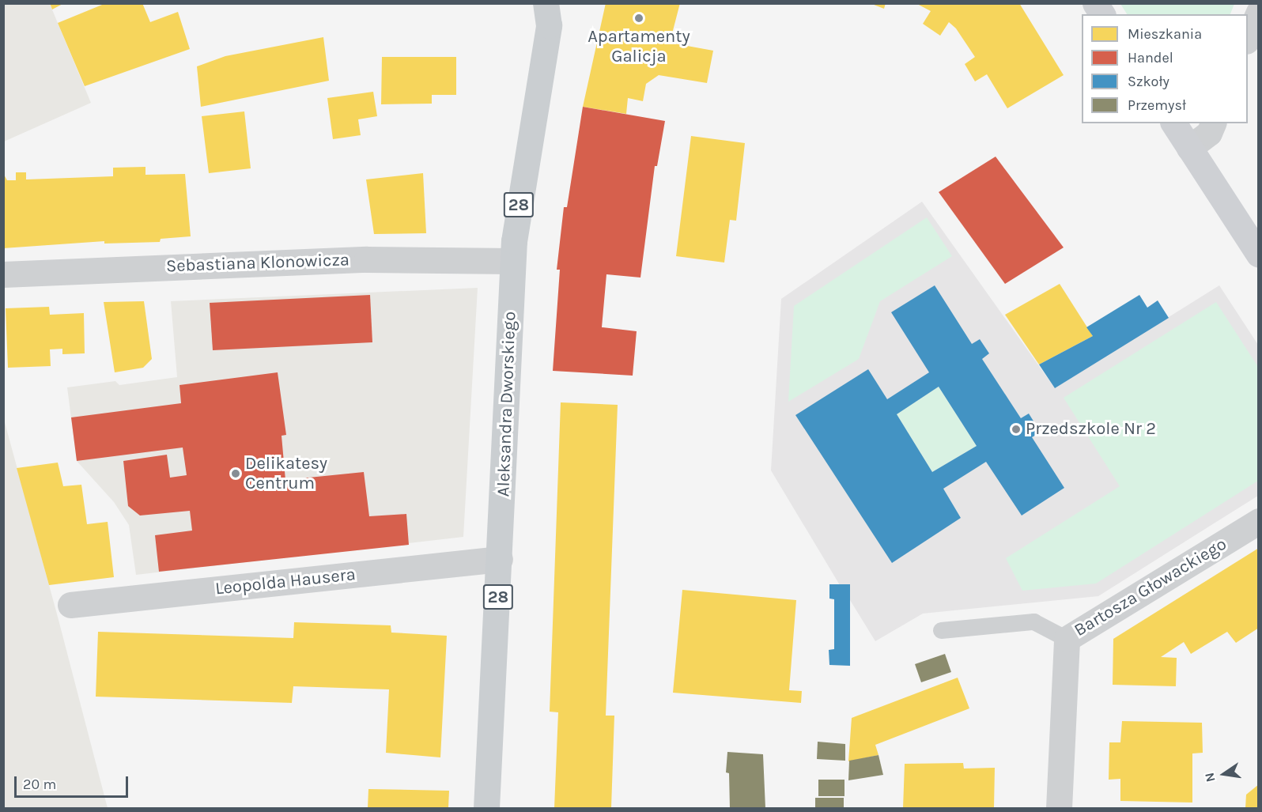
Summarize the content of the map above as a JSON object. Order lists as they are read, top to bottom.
{
  "streets": {
    "main road": ["28", "Aleksandra Dworskiego"],
    "street": ["Sebastiana Klonowicza", "Leopolda Hausera", "Bartosza Głowackiego"]
  },
  "crossings": [
    ["Sebastiana Klonowicza", "Aleksandra Dworskiego"],
    ["Aleksandra Dworskiego", "Leopolda Hausera"]
  ],
  "places": ["Apartamenty Galicja", "Przedszkole Nr 2", "Delikatesy Centrum"],
  "legend": [
    "Mieszkania",
    "Handel",
    "Szkoły",
    "Przemysł"
  ],
  "scale_bar": "20 m",
  "north": "left"
}
